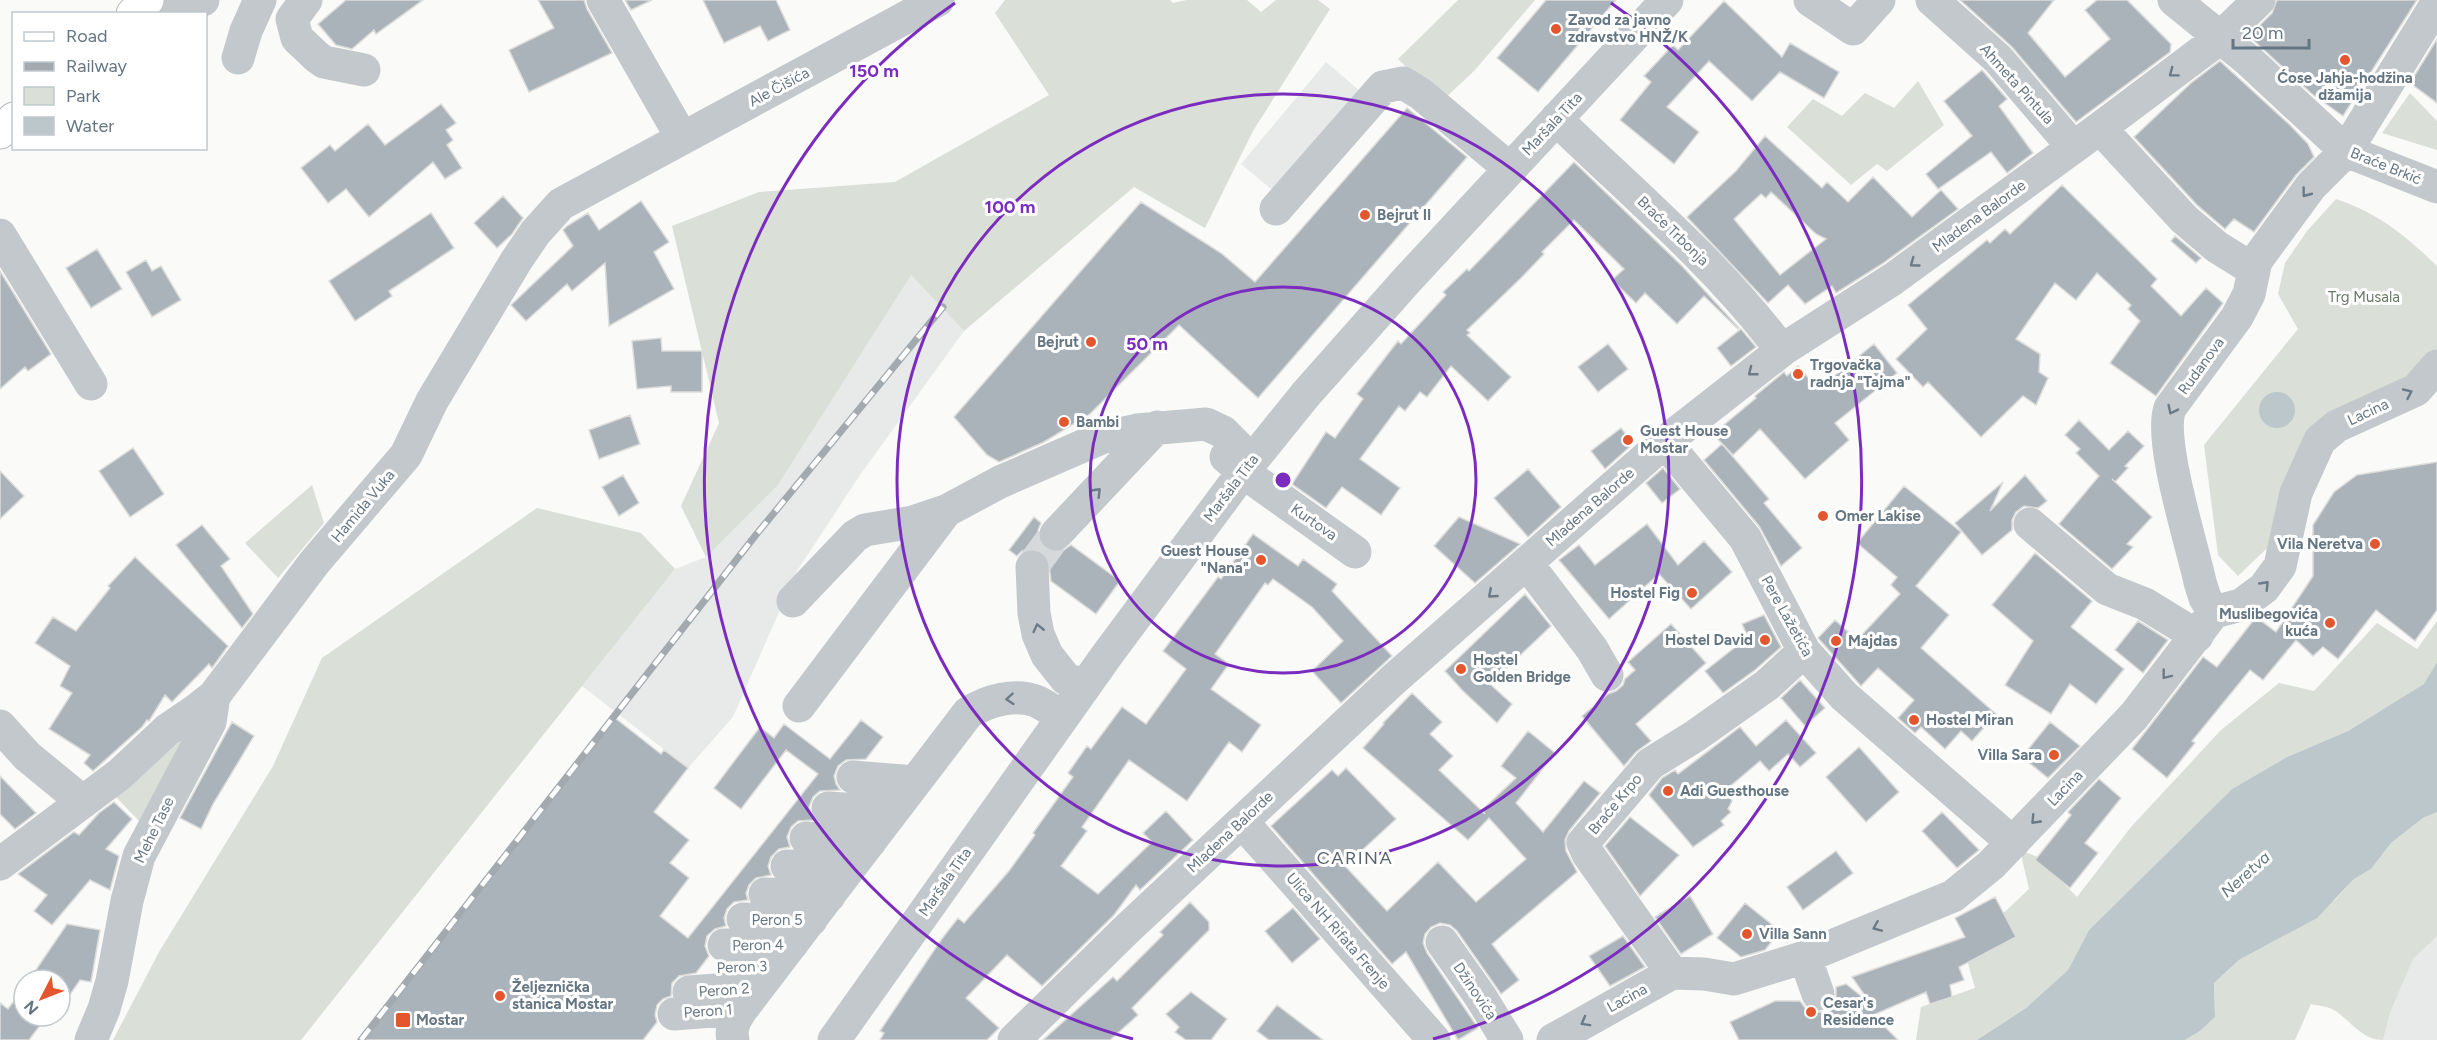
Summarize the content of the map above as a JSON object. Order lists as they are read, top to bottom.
{
  "streets": {
    "street": [
      "Ahmeta Pintula",
      "Ale Čišića",
      "Maršala Tita",
      "Braće Brkić",
      "Mladena Balorde",
      "Braće Trbonja",
      "Rudanova",
      "Lacina",
      "Hamida Vuka",
      "Kurtova",
      "Pere Lažetića",
      "Braće Krpo",
      "Mehe Tase",
      "Peron 5",
      "Ulica NH Rifata Frenje",
      "Peron 3",
      "Džinovića",
      "Peron 1"
    ]
  },
  "crossings": [
    ["Ahmeta Pintula", "Mladena Balorde"],
    ["Ale Čišića", "Hamida Vuka"],
    ["Maršala Tita", "Braće Trbonja"],
    ["Maršala Tita", "Kurtova"],
    ["Braće Brkić", "Mladena Balorde"],
    ["Braće Brkić", "Rudanova"],
    ["Mladena Balorde", "Braće Trbonja"],
    ["Mladena Balorde", "Pere Lažetića"],
    ["Mladena Balorde", "Ulica NH Rifata Frenje"],
    ["Rudanova", "Lacina"],
    ["Lacina", "Pere Lažetića"],
    ["Lacina", "Braće Krpo"],
    ["Hamida Vuka", "Mehe Tase"],
    ["Pere Lažetića", "Braće Krpo"],
    ["Peron 5", "Peron 3"],
    ["Peron 5", "Peron 1"],
    ["Peron 3", "Peron 1"]
  ],
  "one_way": ["Mladena Balorde", "Rudanova"],
  "districts": ["CARINA"],
  "water": ["Neretva"],
  "parks": ["Trg Musala"],
  "places": {
    "other": [
      "Zavod za javno zdravstvo HNŽ/K",
      "Ćose Jahja-hodžina džamija",
      "Bejrut II",
      "Bejrut",
      "Trgovačka radnja \"Tajma\"",
      "Bambi",
      "Guest House Mostar",
      "Omer Lakise",
      "Vila Neretva",
      "Guest House \"Nana\"",
      "Hostel Fig",
      "Muslibegovića kuća",
      "Hostel David",
      "Majdas",
      "Hostel Golden Bridge",
      "Hostel Miran",
      "Villa Sara",
      "Adi Guesthouse",
      "Villa Sann",
      "Željeznička stanica Mostar",
      "Cesar's Residence"
    ],
    "transit": ["Mostar"]
  },
  "legend": [
    "Road",
    "Railway",
    "Park",
    "Water"
  ],
  "scale_bar": "20 m",
  "north": "bottom left",
  "rings": ["150 m", "100 m", "50 m"]
}
